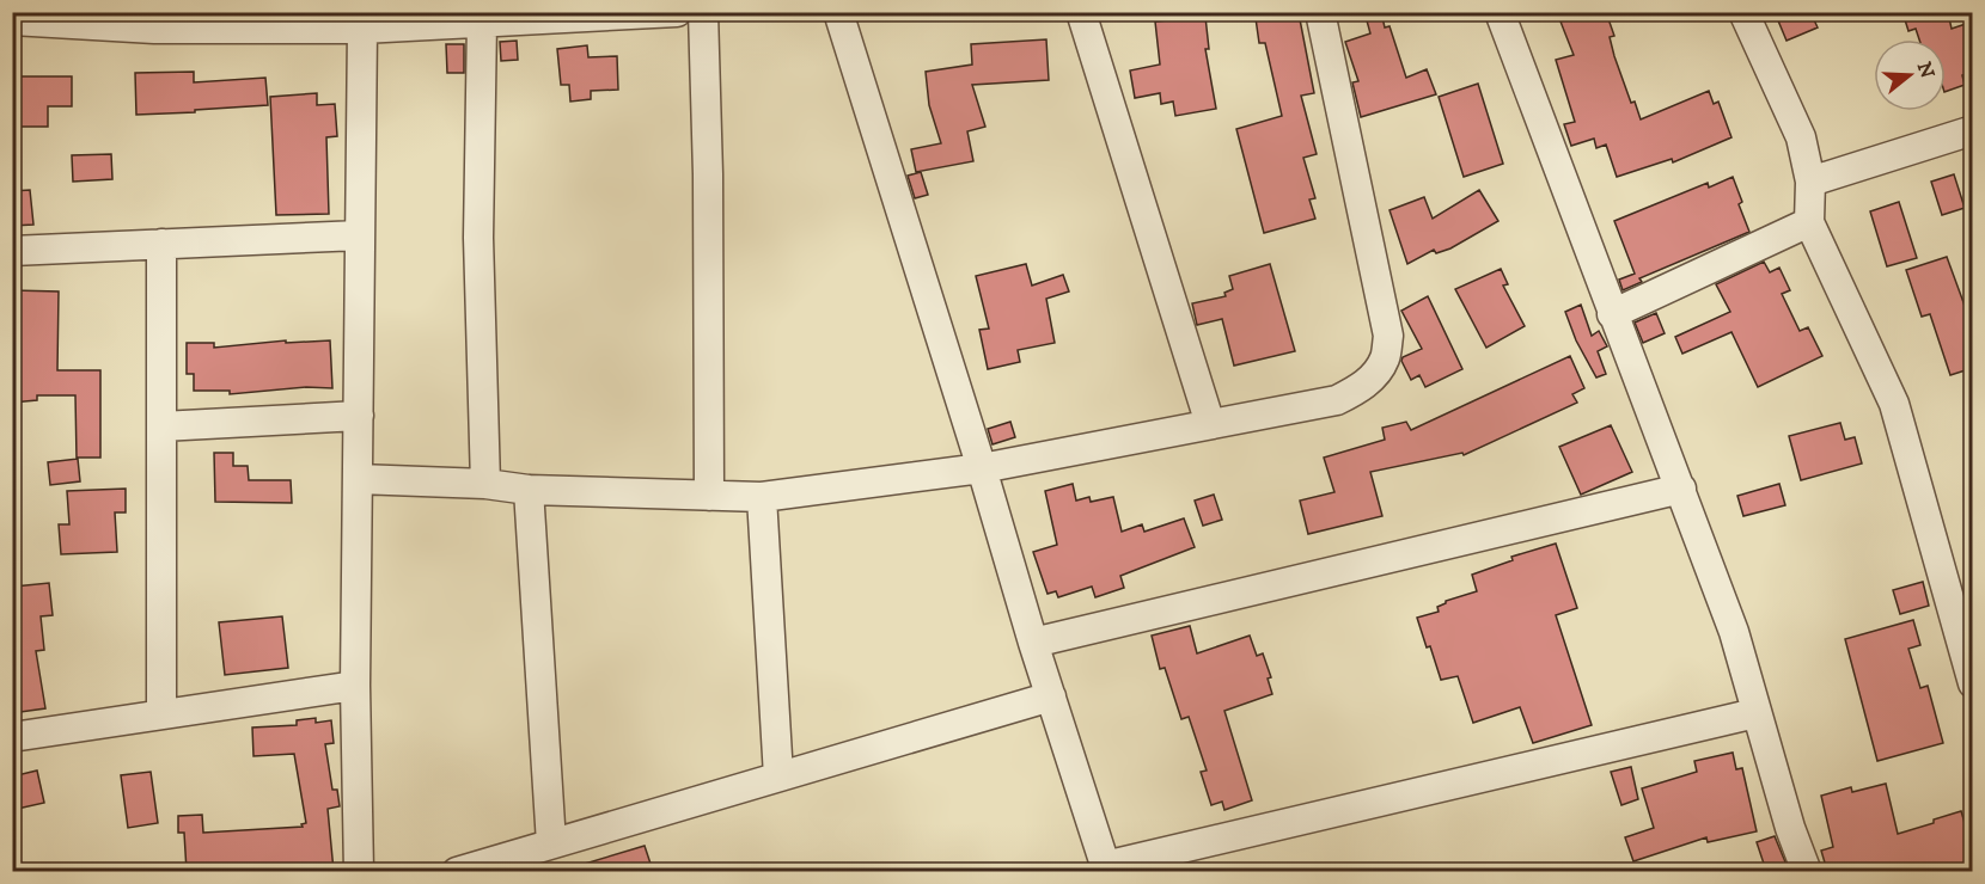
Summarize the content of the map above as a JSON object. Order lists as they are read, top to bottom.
{
  "north": "right"
}
